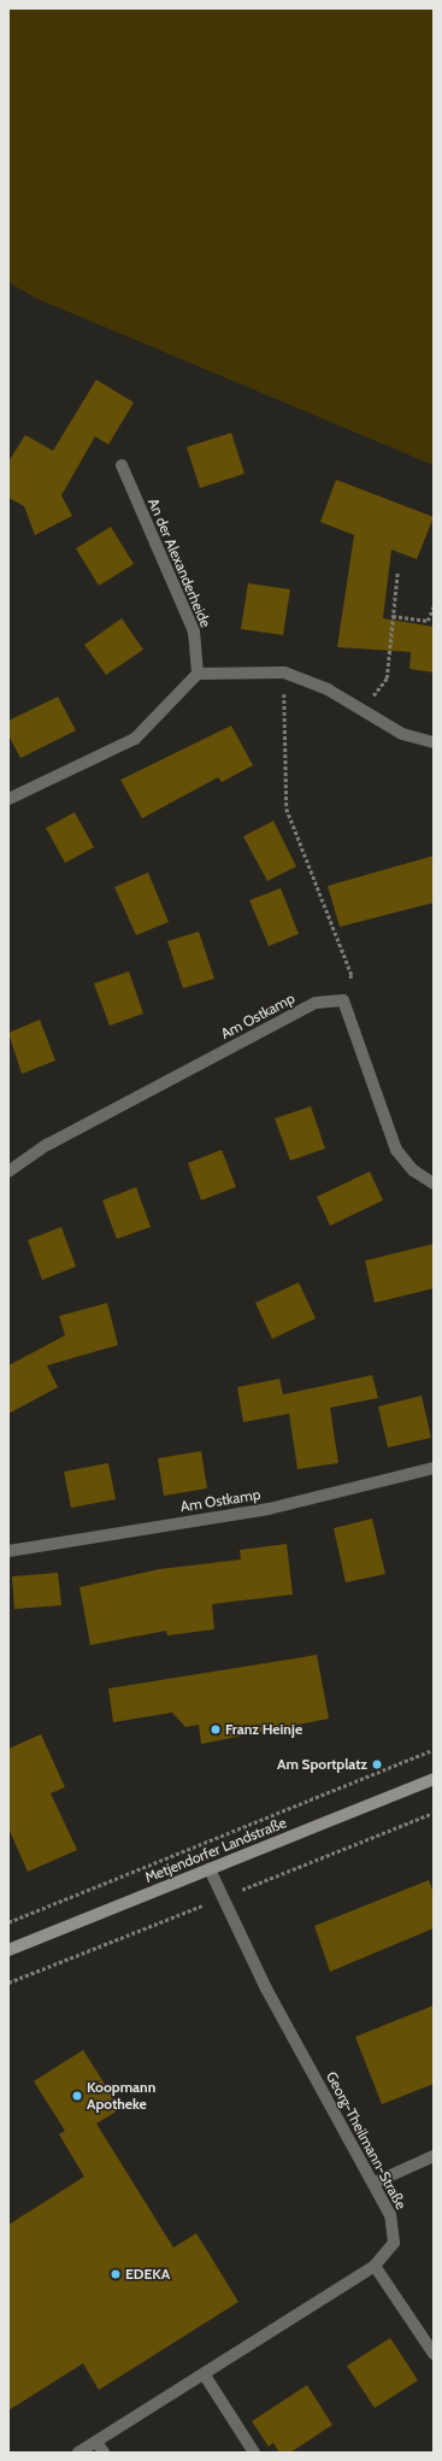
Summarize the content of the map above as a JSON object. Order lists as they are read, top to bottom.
{
  "streets": {
    "main road": ["Metjendorfer Landstraße"],
    "street": ["An der Alexanderheide", "Am Ostkamp", "Georg-Theilmann-Straße"]
  },
  "crossings": [
    ["Metjendorfer Landstraße", "Georg-Theilmann-Straße"]
  ],
  "places": [
    "Franz Heinje",
    "Am Sportplatz",
    "Koopmann Apotheke",
    "EDEKA"
  ]
}
